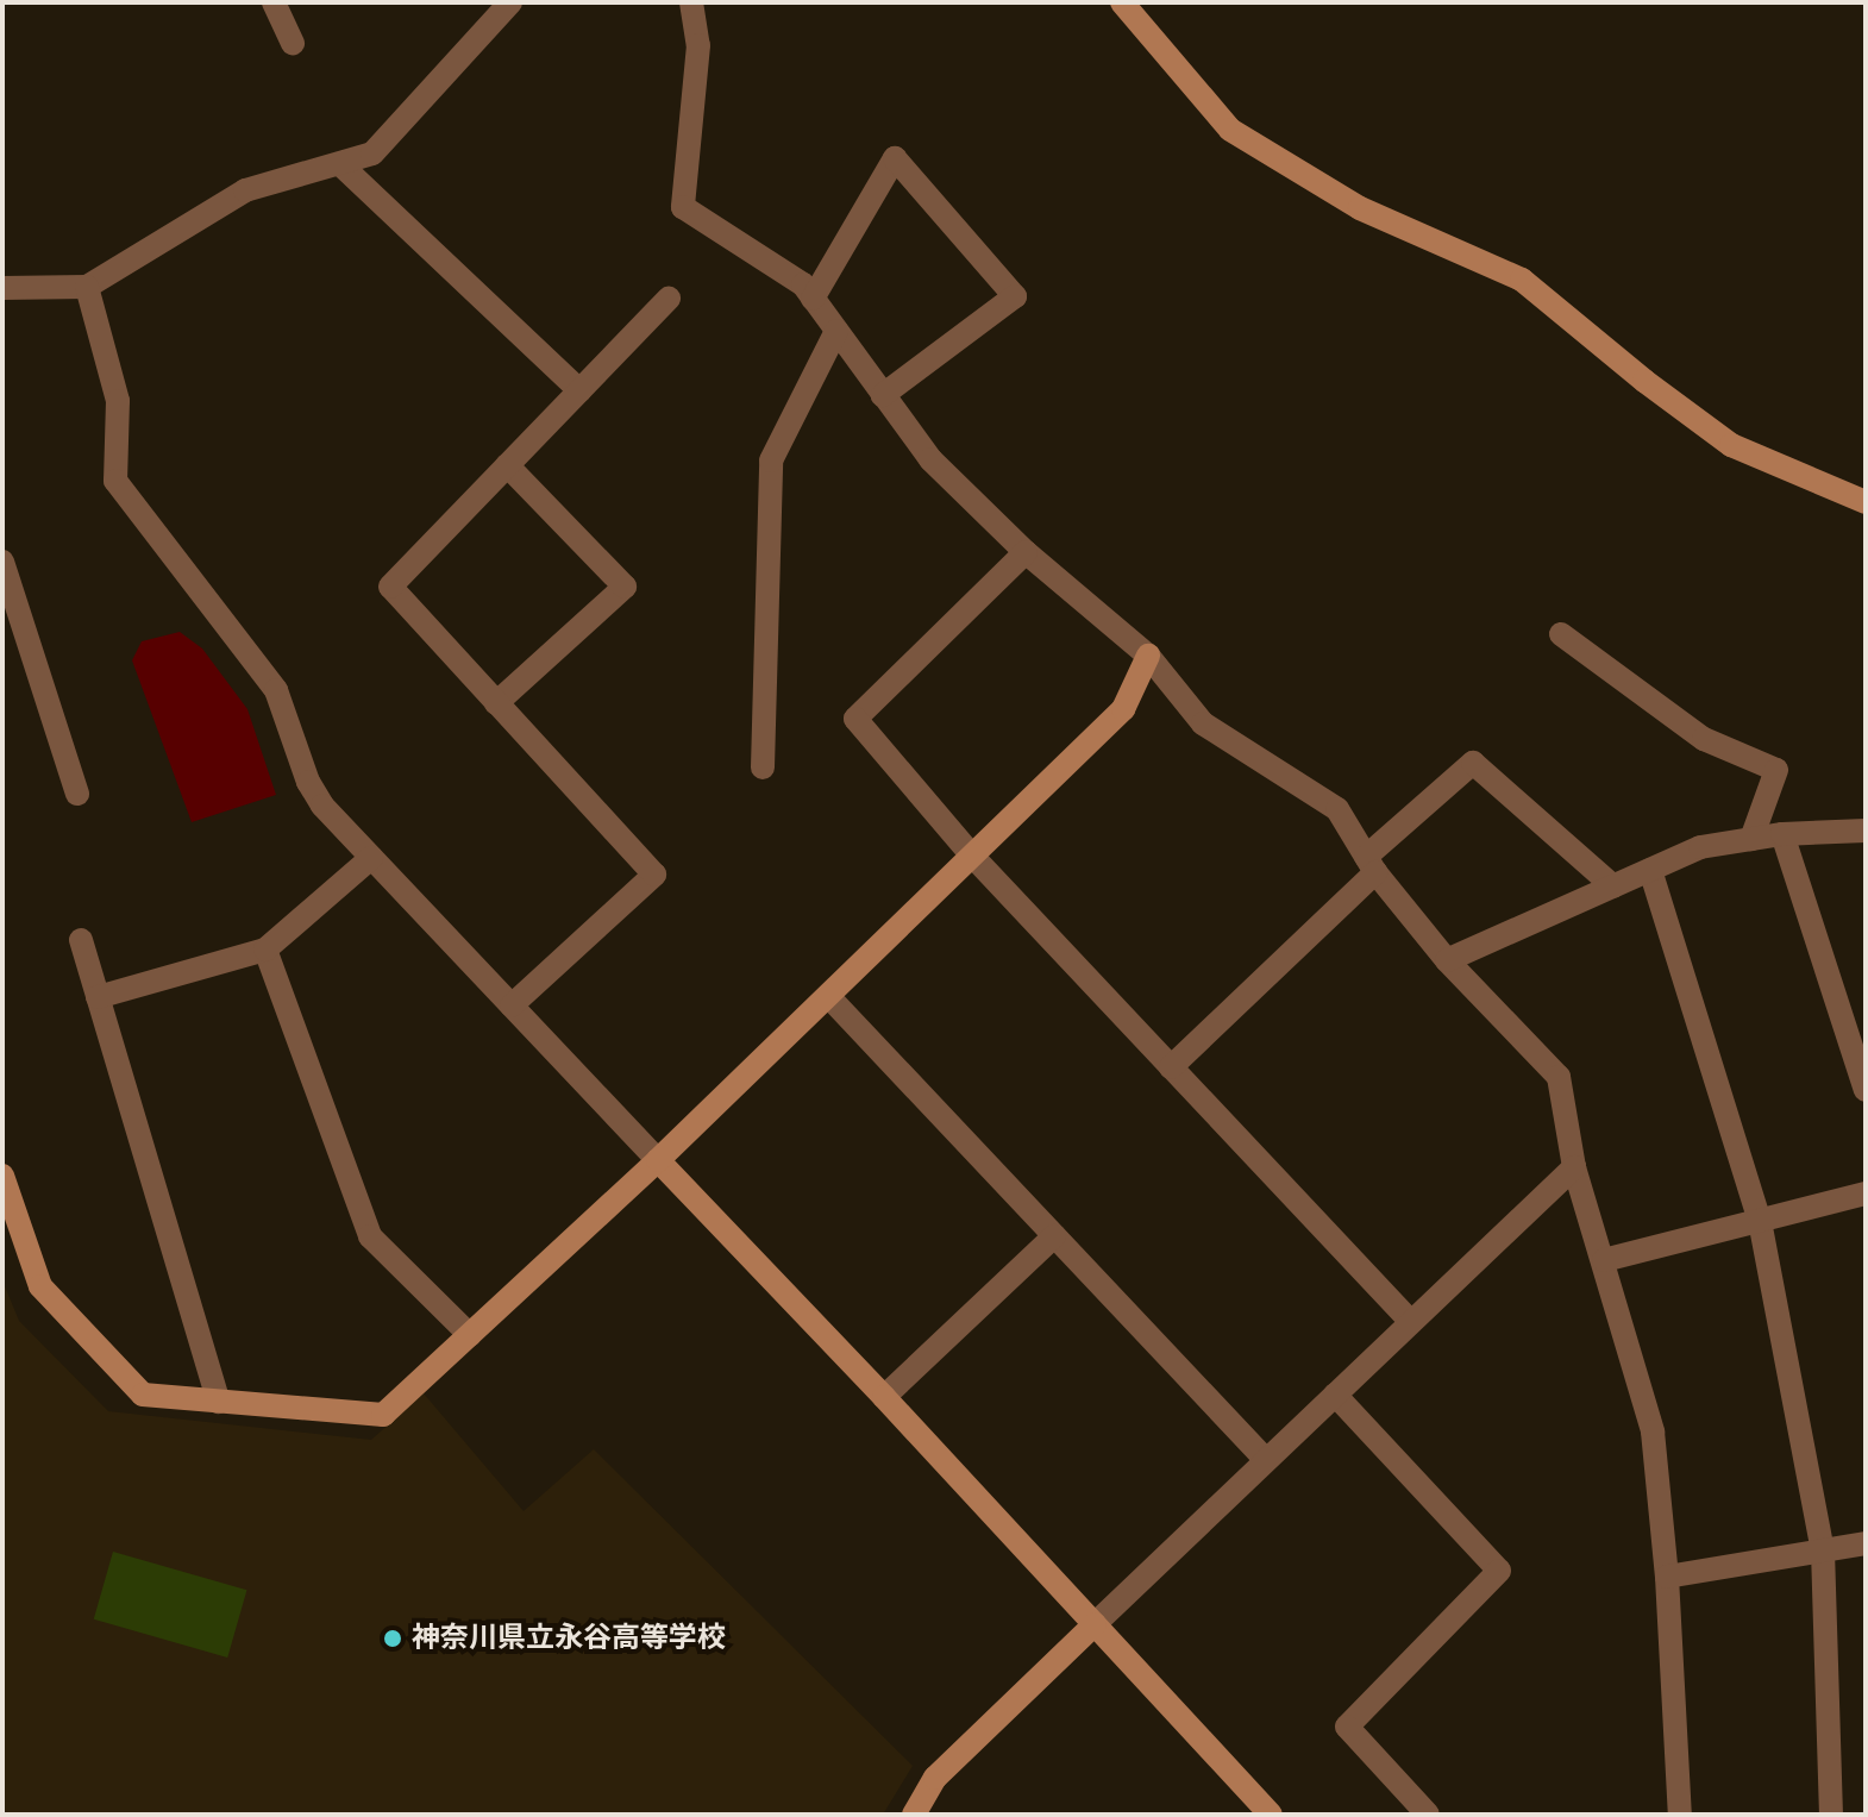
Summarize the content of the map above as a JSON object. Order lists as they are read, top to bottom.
{
  "places": ["神奈川県立永谷高等学校"]
}
